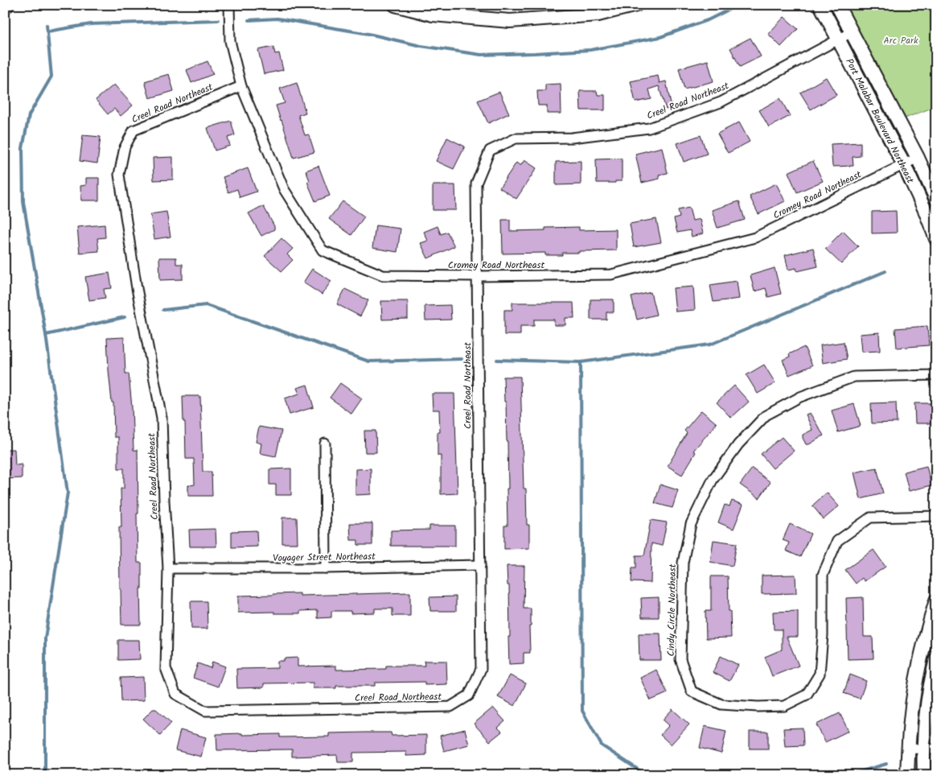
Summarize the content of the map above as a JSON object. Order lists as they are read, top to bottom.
{
  "streets": {
    "street": [
      "Creel Road Northeast",
      "Port Malabar Boulevard Northeast",
      "Cromey Road Northeast",
      "Voyager Street Northeast",
      "Cindy Circle Northeast"
    ]
  },
  "crossings": [
    ["Creel Road Northeast", "Port Malabar Boulevard Northeast"],
    ["Creel Road Northeast", "Cromey Road Northeast"],
    ["Creel Road Northeast", "Voyager Street Northeast"],
    ["Port Malabar Boulevard Northeast", "Cromey Road Northeast"]
  ],
  "parks": ["Arc Park"]
}
